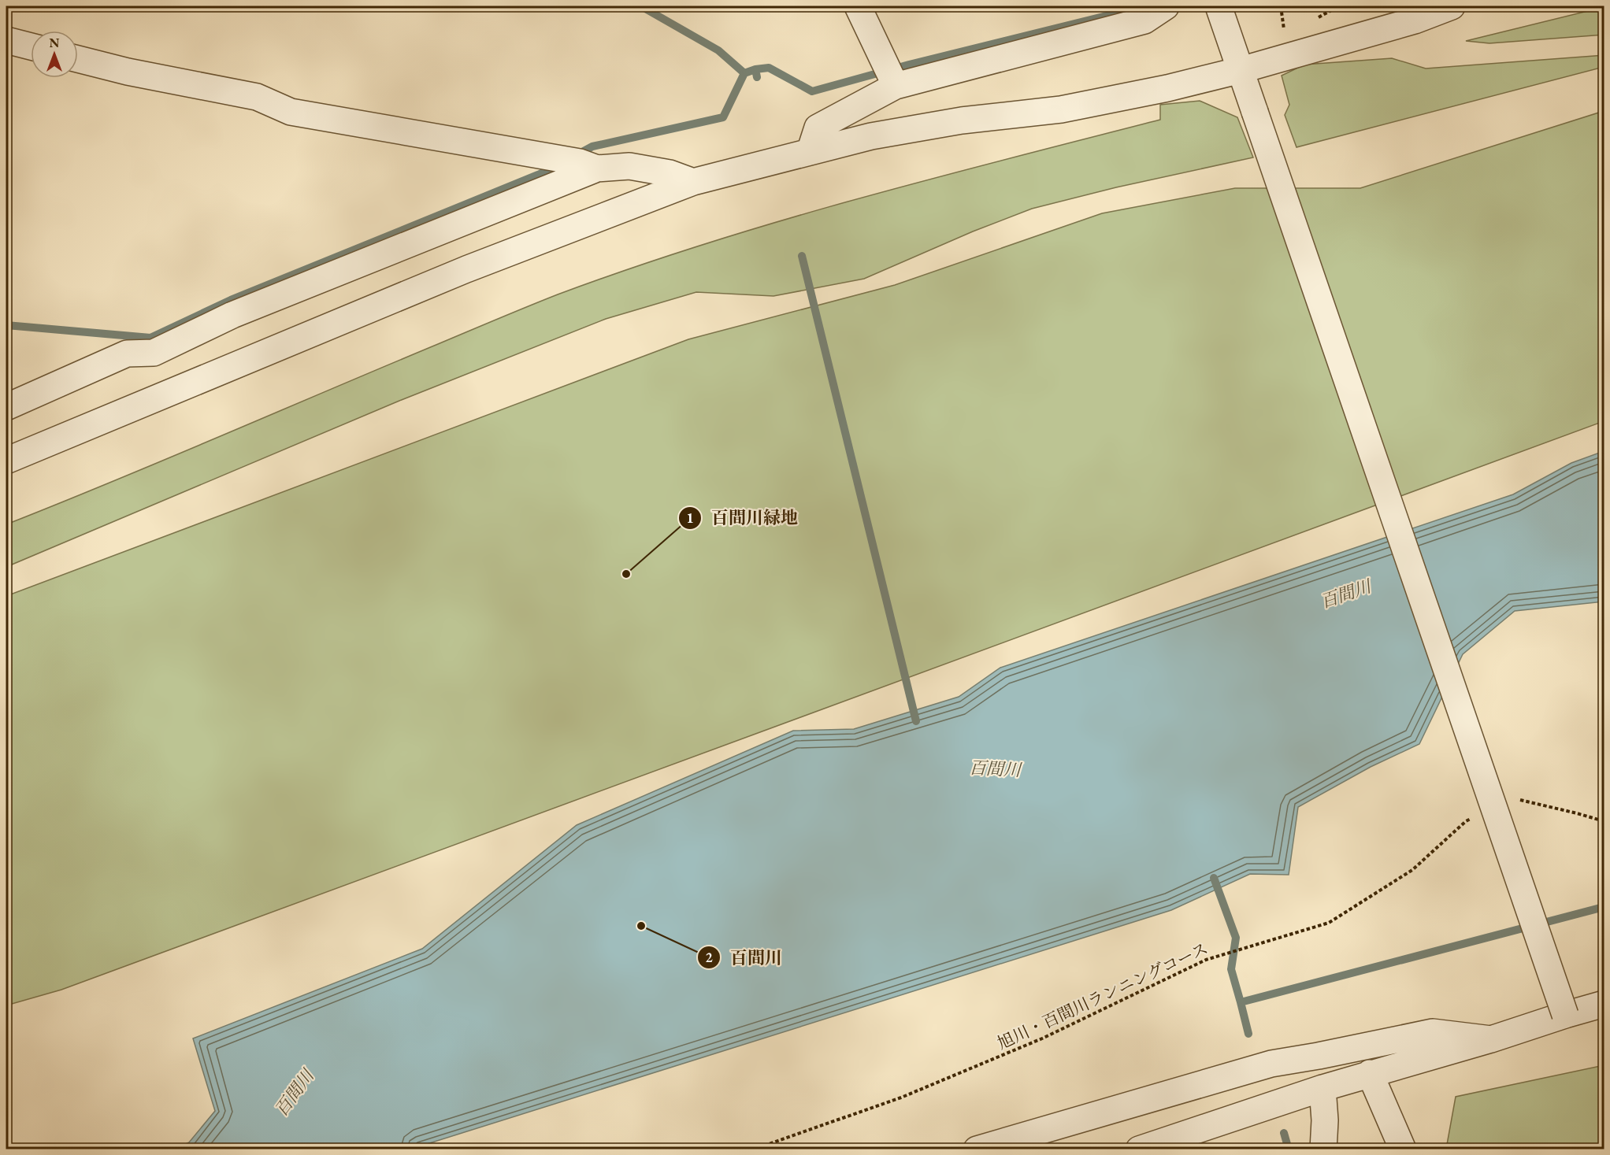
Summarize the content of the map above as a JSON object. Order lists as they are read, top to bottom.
{
  "streets": {
    "path": ["旭川・百間川ランニングコース"]
  },
  "water": ["百間川"],
  "places": ["百間川緑地", "百間川"],
  "north": "top"
}
